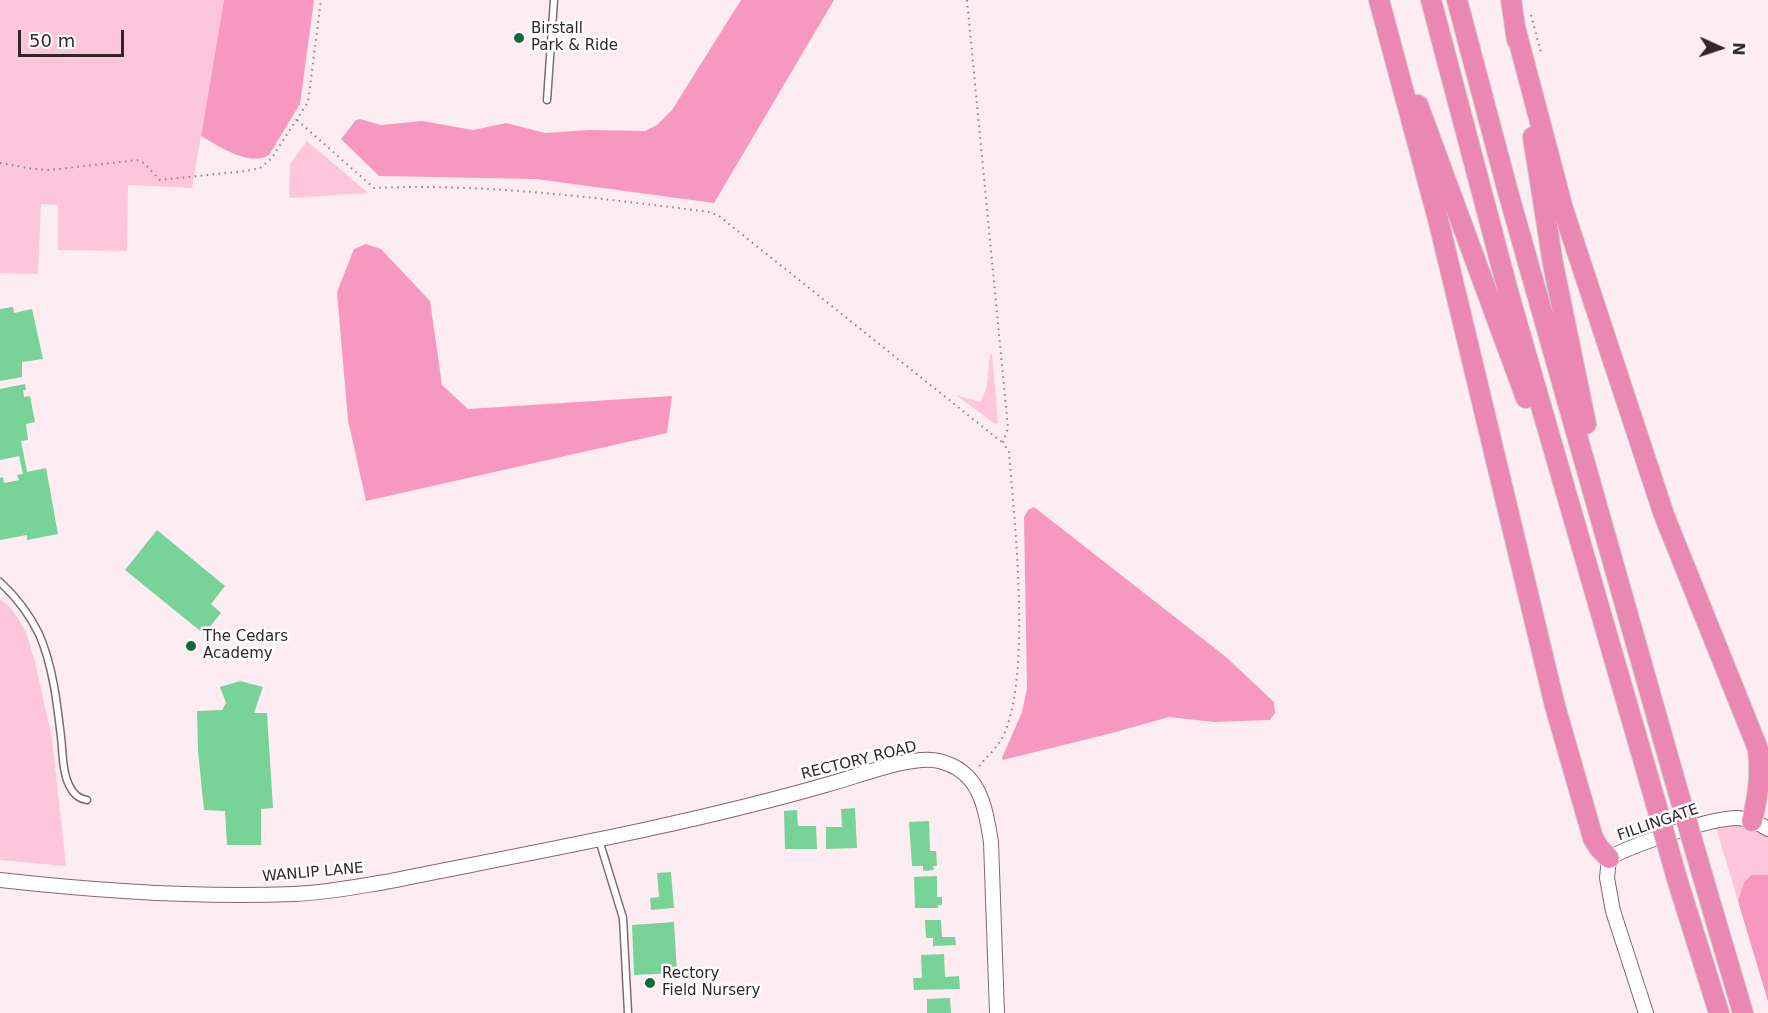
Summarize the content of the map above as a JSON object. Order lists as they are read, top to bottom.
{
  "streets": {
    "street": ["RECTORY ROAD", "FILLINGATE", "WANLIP LANE"]
  },
  "crossings": [
    ["RECTORY ROAD", "WANLIP LANE"]
  ],
  "places": ["Birstall Park & Ride", "The Cedars Academy", "Rectory Field Nursery"],
  "scale_bar": "50 m",
  "north": "right"
}
